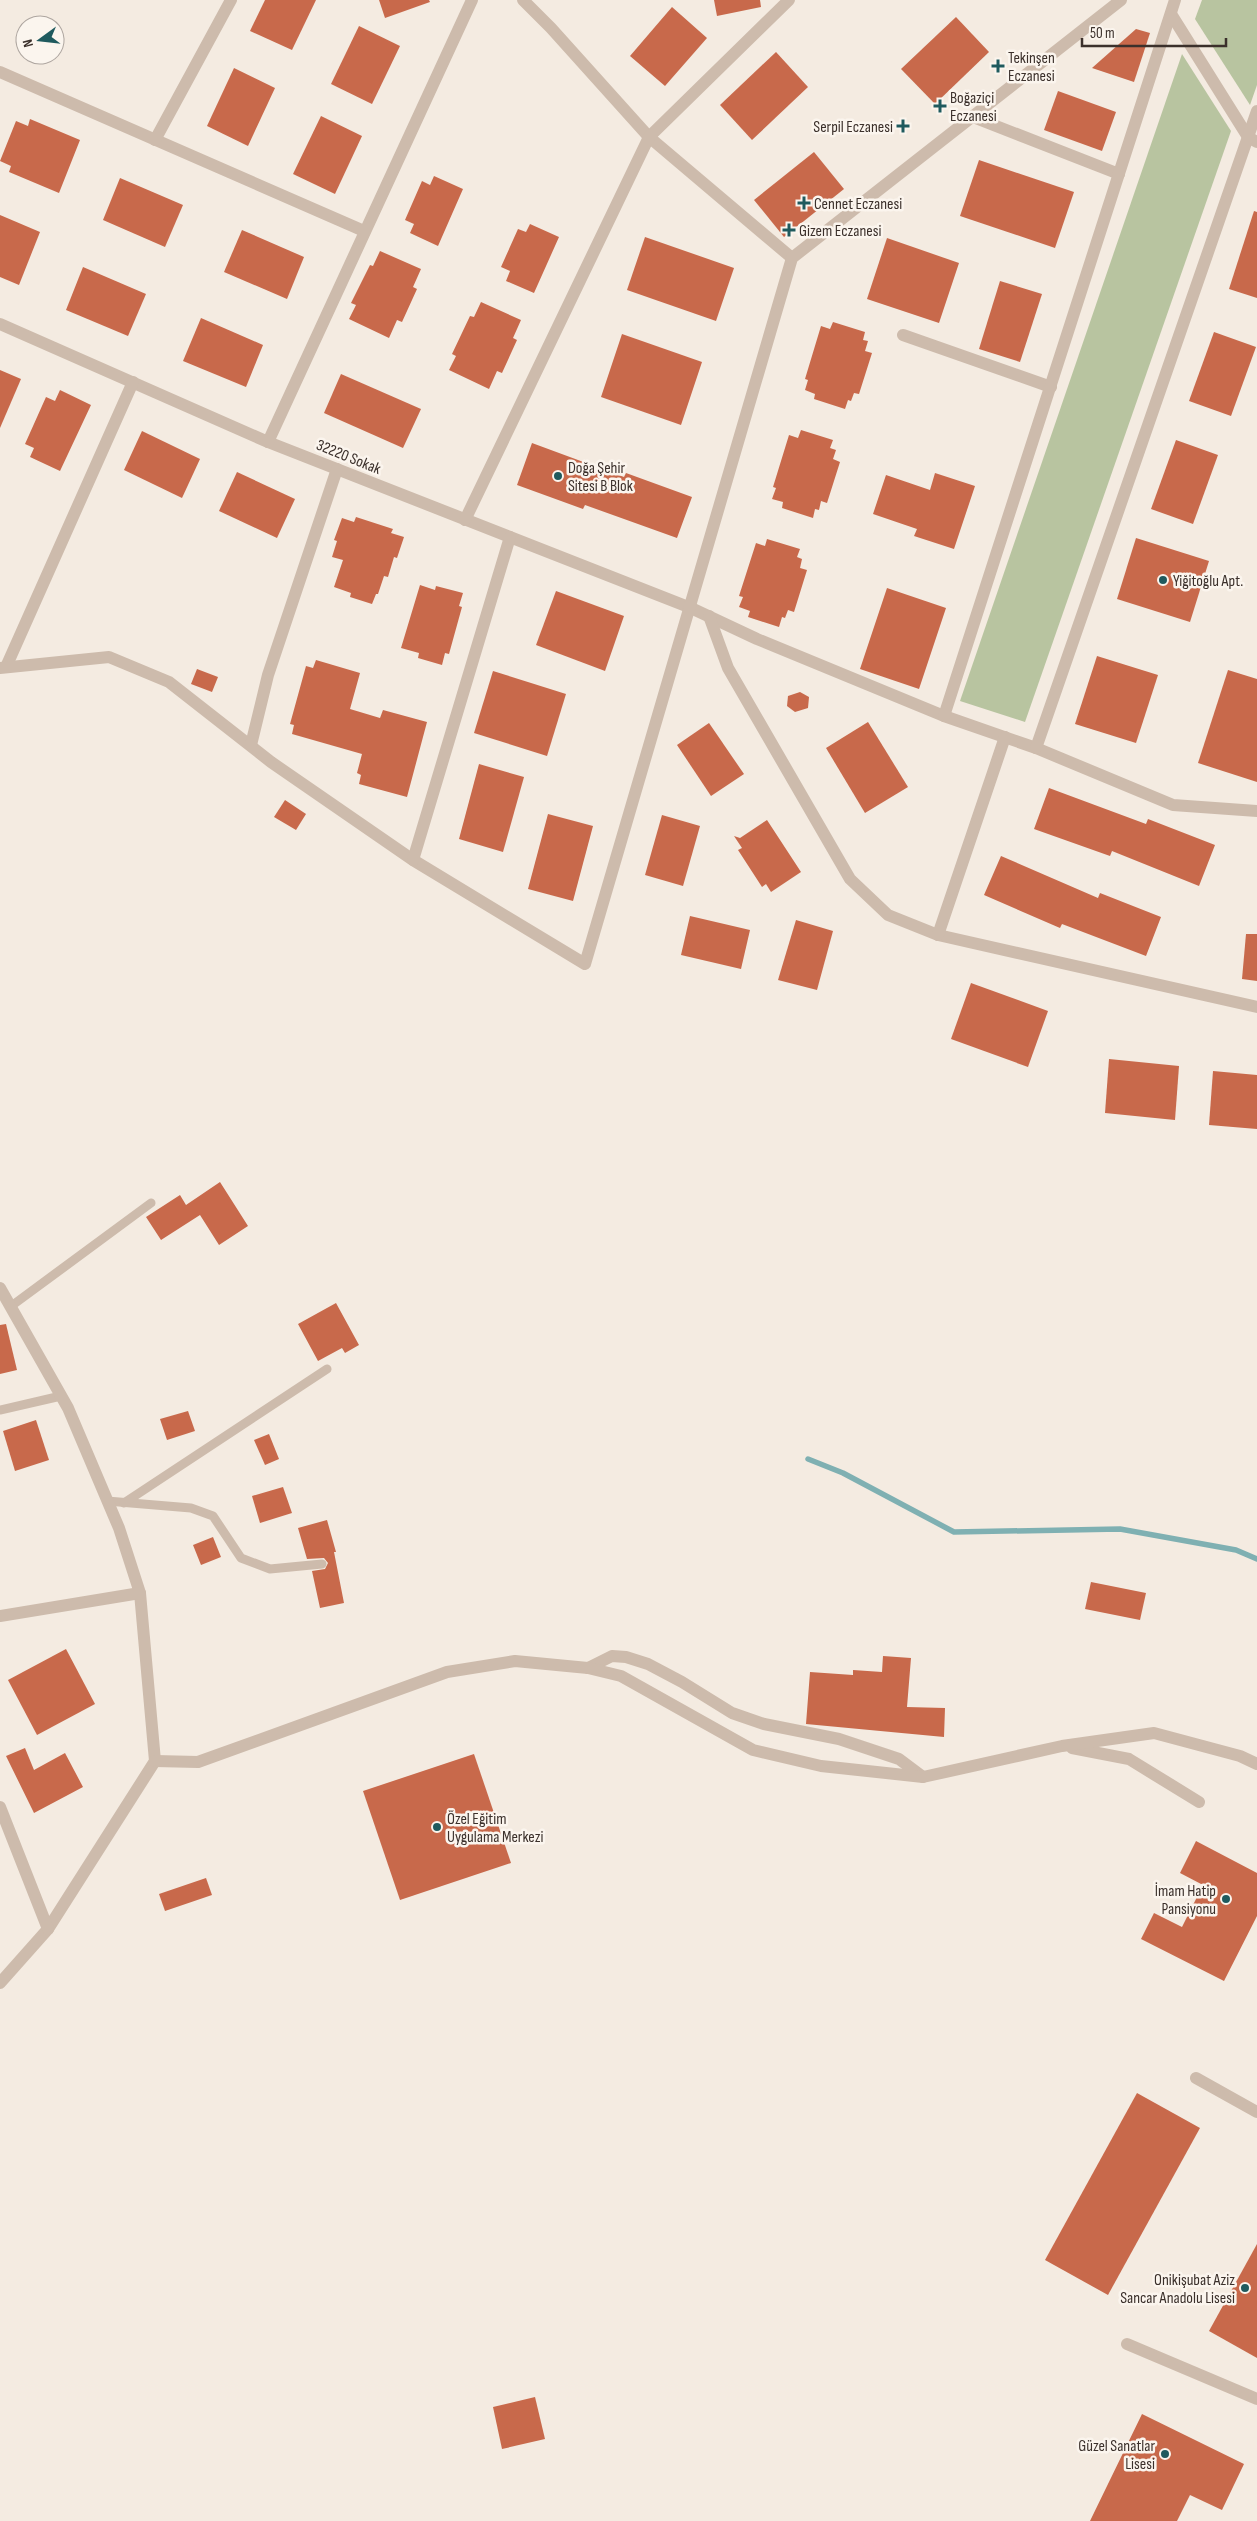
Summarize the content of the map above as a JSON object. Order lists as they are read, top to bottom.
{
  "streets": {
    "street": ["32220 Sokak"]
  },
  "places": {
    "health": [
      "Tekinşen Eczanesi",
      "Boğaziçi Eczanesi",
      "Serpil Eczanesi",
      "Cennet Eczanesi",
      "Gizem Eczanesi"
    ],
    "other": [
      "Doğa Şehir Sitesi B Blok",
      "Yiğitoğlu Apt.",
      "Özel Eğitim Uygulama Merkezi",
      "İmam Hatip Pansiyonu",
      "Onikişubat Aziz Sancar Anadolu Lisesi",
      "Güzel Sanatlar Lisesi"
    ]
  },
  "scale_bar": "50 m",
  "north": "left"
}
